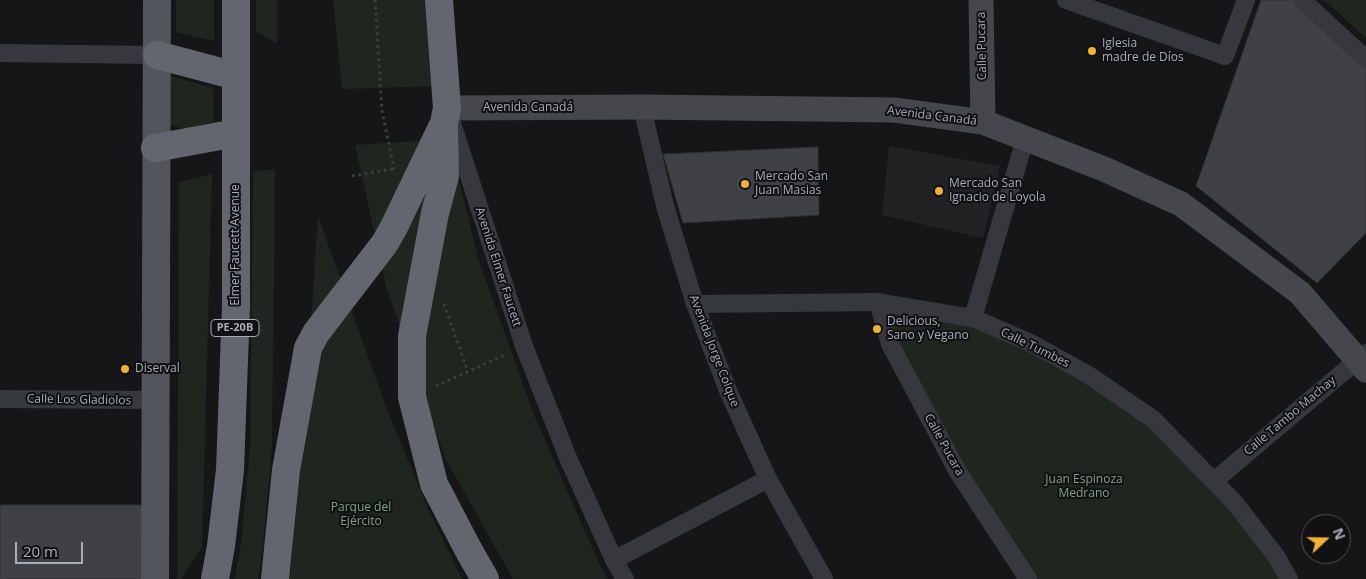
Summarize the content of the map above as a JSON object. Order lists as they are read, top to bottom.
{
  "streets": {
    "highway": ["Elmer Faucett Avenue", "PE-20B"],
    "street": [
      "Calle Pucara",
      "Avenida Canadá",
      "Avenida Elmer Faucett",
      "Calle Tumbes",
      "Avenida Jorge Colque",
      "Calle Los Gladiolos",
      "Calle Tambo Machay"
    ]
  },
  "crossings": [
    ["Calle Pucara", "Avenida Canadá"],
    ["Calle Pucara", "Calle Tumbes"],
    ["Avenida Canadá", "Avenida Elmer Faucett"],
    ["Avenida Canadá", "Avenida Jorge Colque"],
    ["Avenida Canadá", "Calle Tambo Machay"],
    ["Calle Tumbes", "Avenida Jorge Colque"],
    ["Calle Tumbes", "Calle Tambo Machay"]
  ],
  "parks": ["Juan Espinoza Medrano", "Parque del Ejército"],
  "places": [
    "Iglesia madre de Díos",
    "Mercado San Juan Masias",
    "Mercado San Ignacio de Loyola",
    "Delicious, Sano y Vegano",
    "Diserval"
  ],
  "scale_bar": "20 m",
  "north": "right"
}
